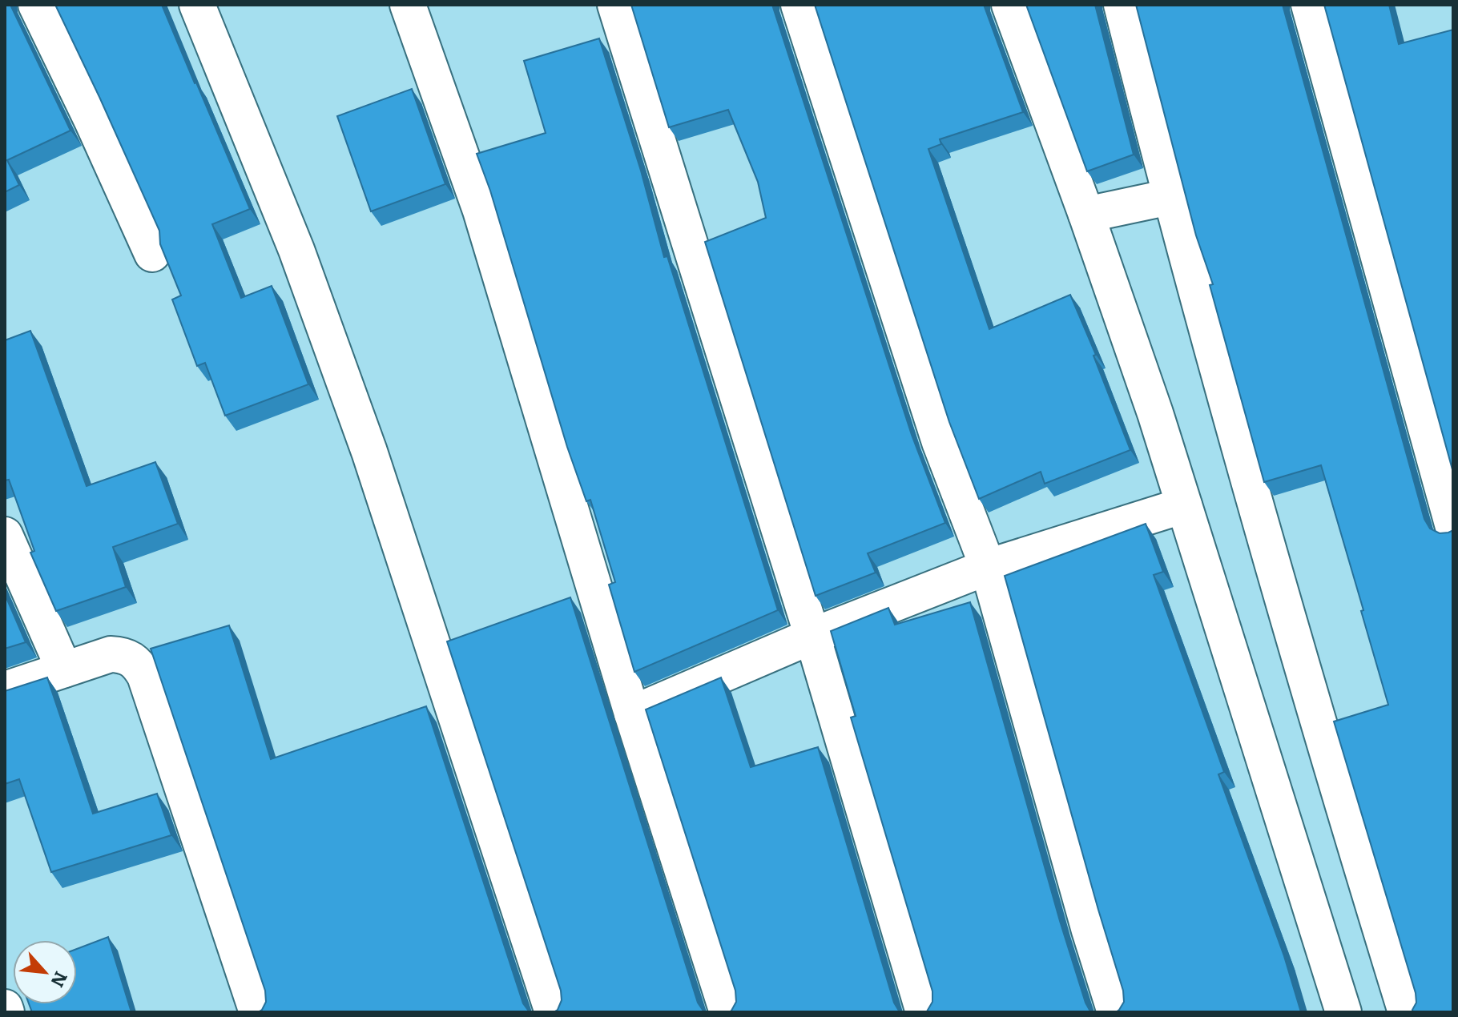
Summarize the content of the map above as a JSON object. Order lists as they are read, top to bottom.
{
  "north": "bottom right"
}
